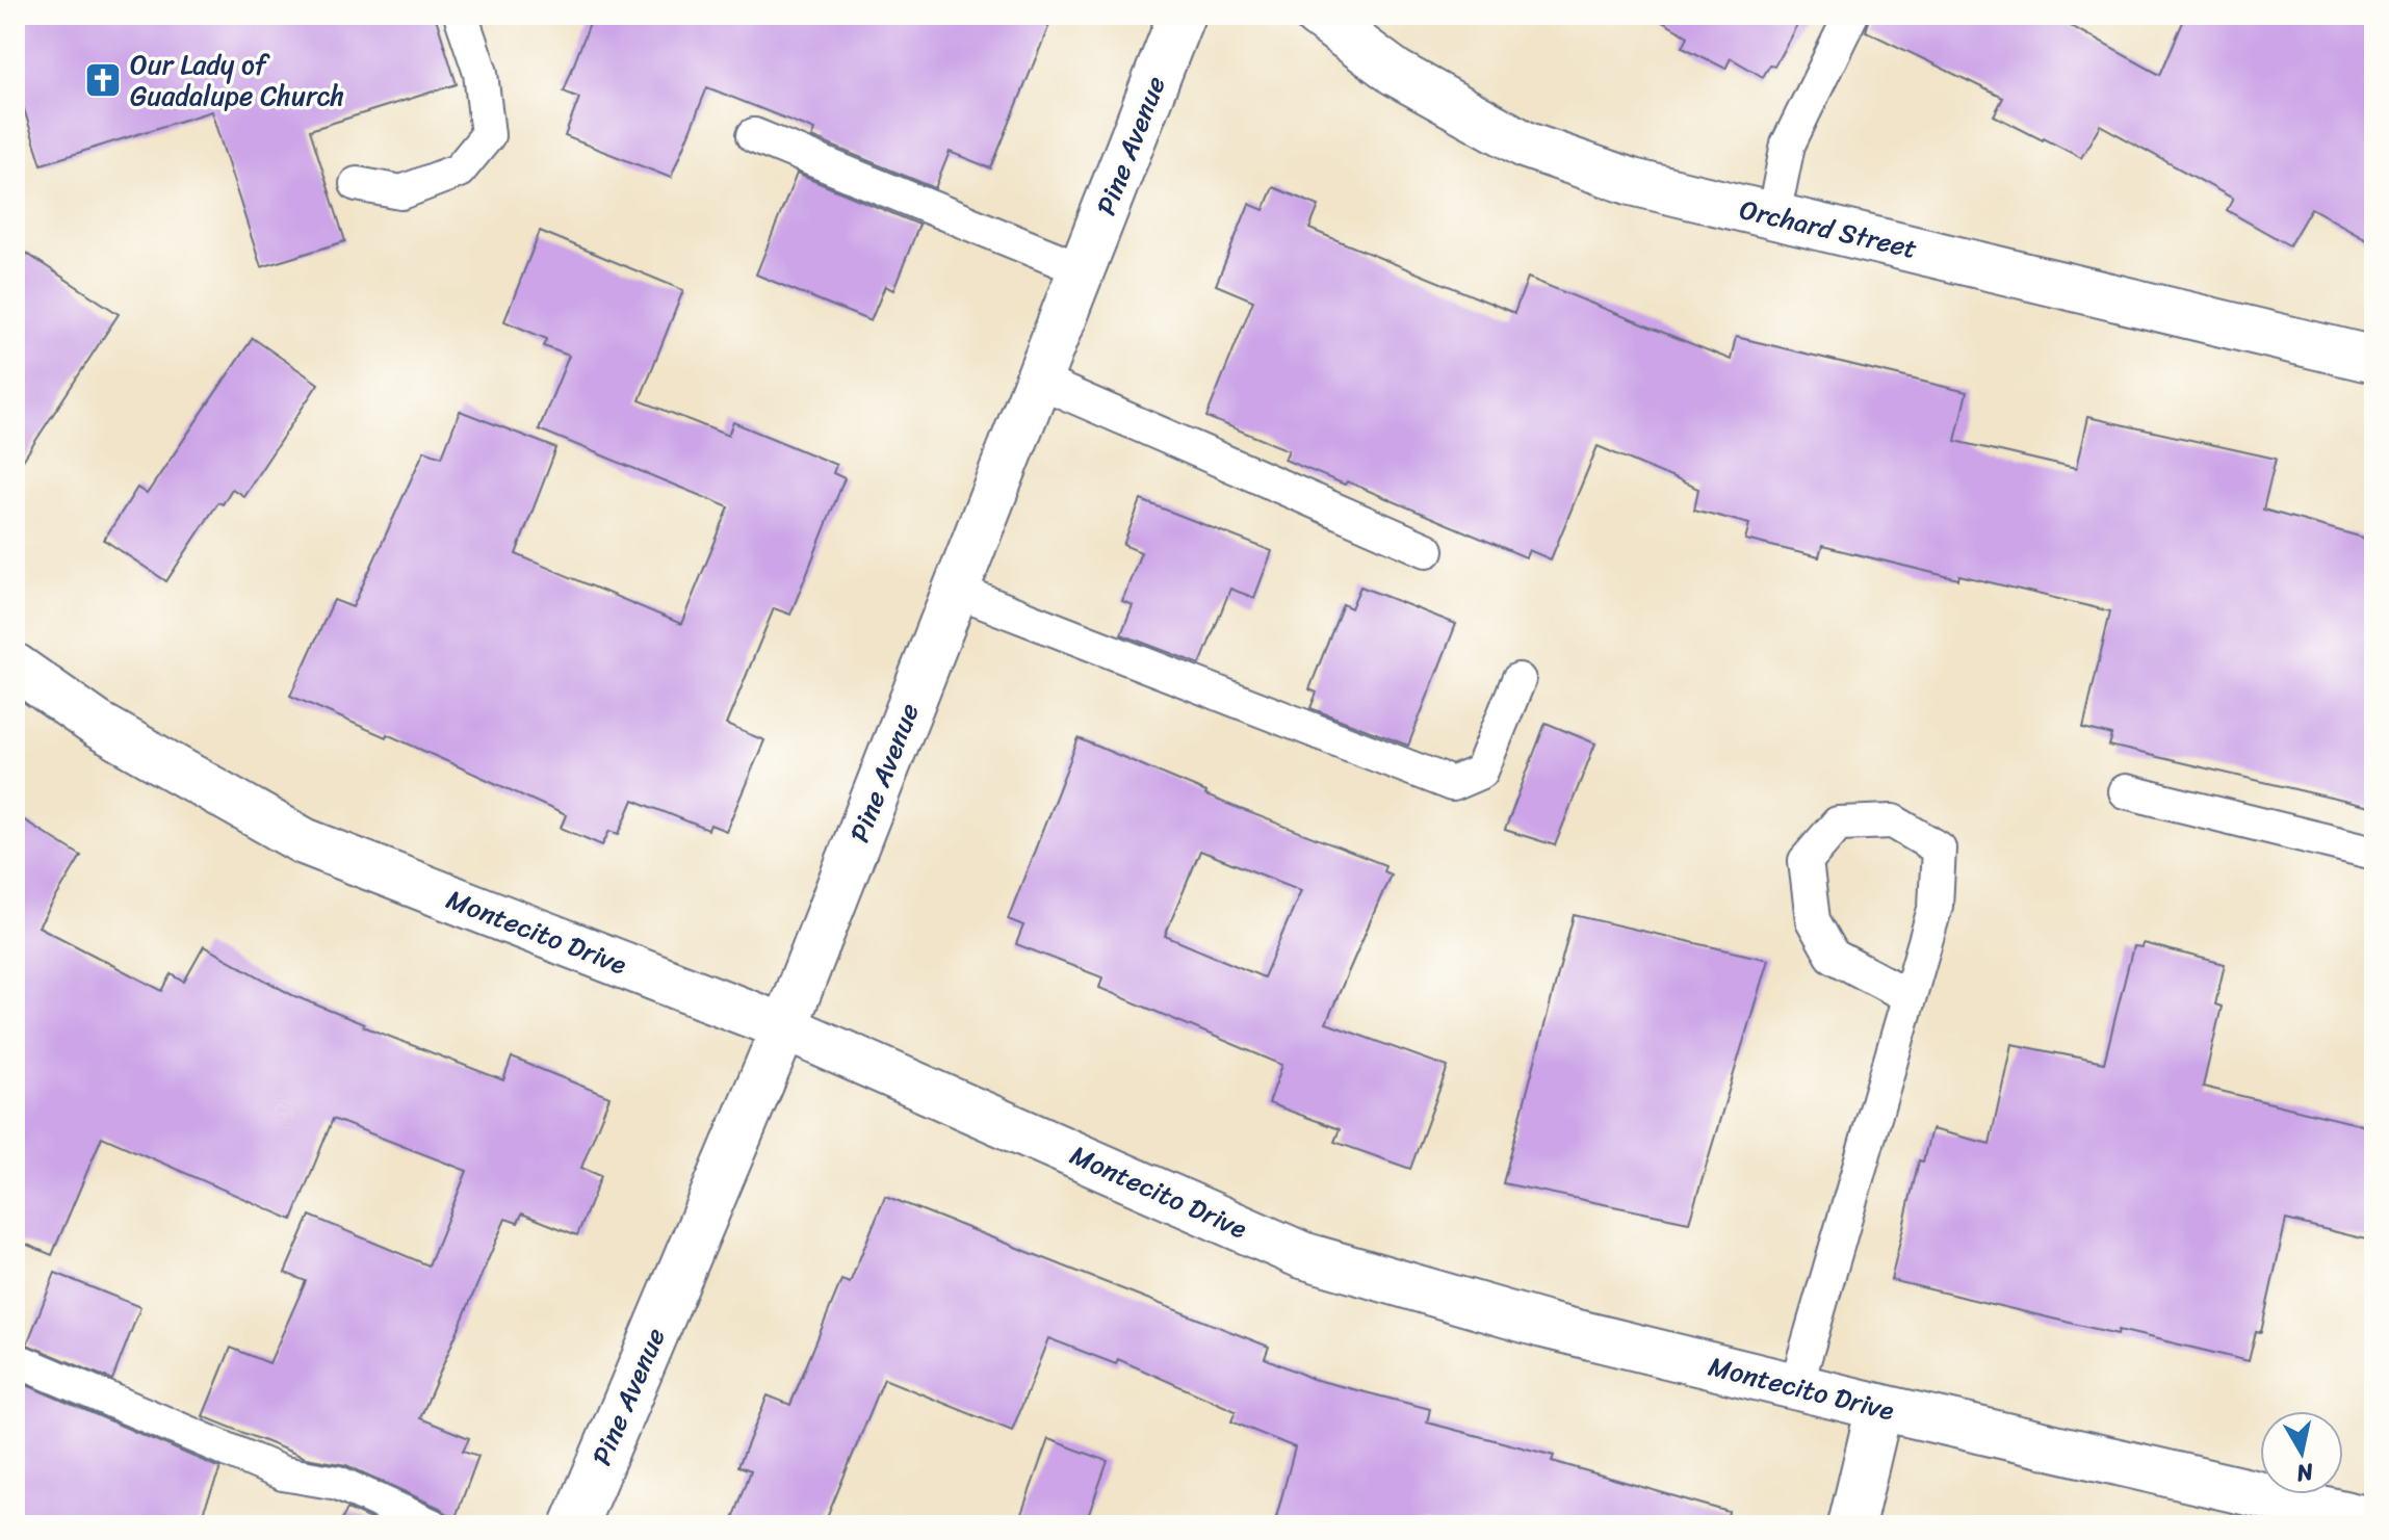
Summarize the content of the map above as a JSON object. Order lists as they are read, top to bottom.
{
  "streets": {
    "street": ["Pine Avenue", "Orchard Street", "Montecito Drive"]
  },
  "crossings": [
    ["Pine Avenue", "Montecito Drive"]
  ],
  "places": {
    "church": ["Our Lady of Guadalupe Church"]
  },
  "north": "bottom"
}
